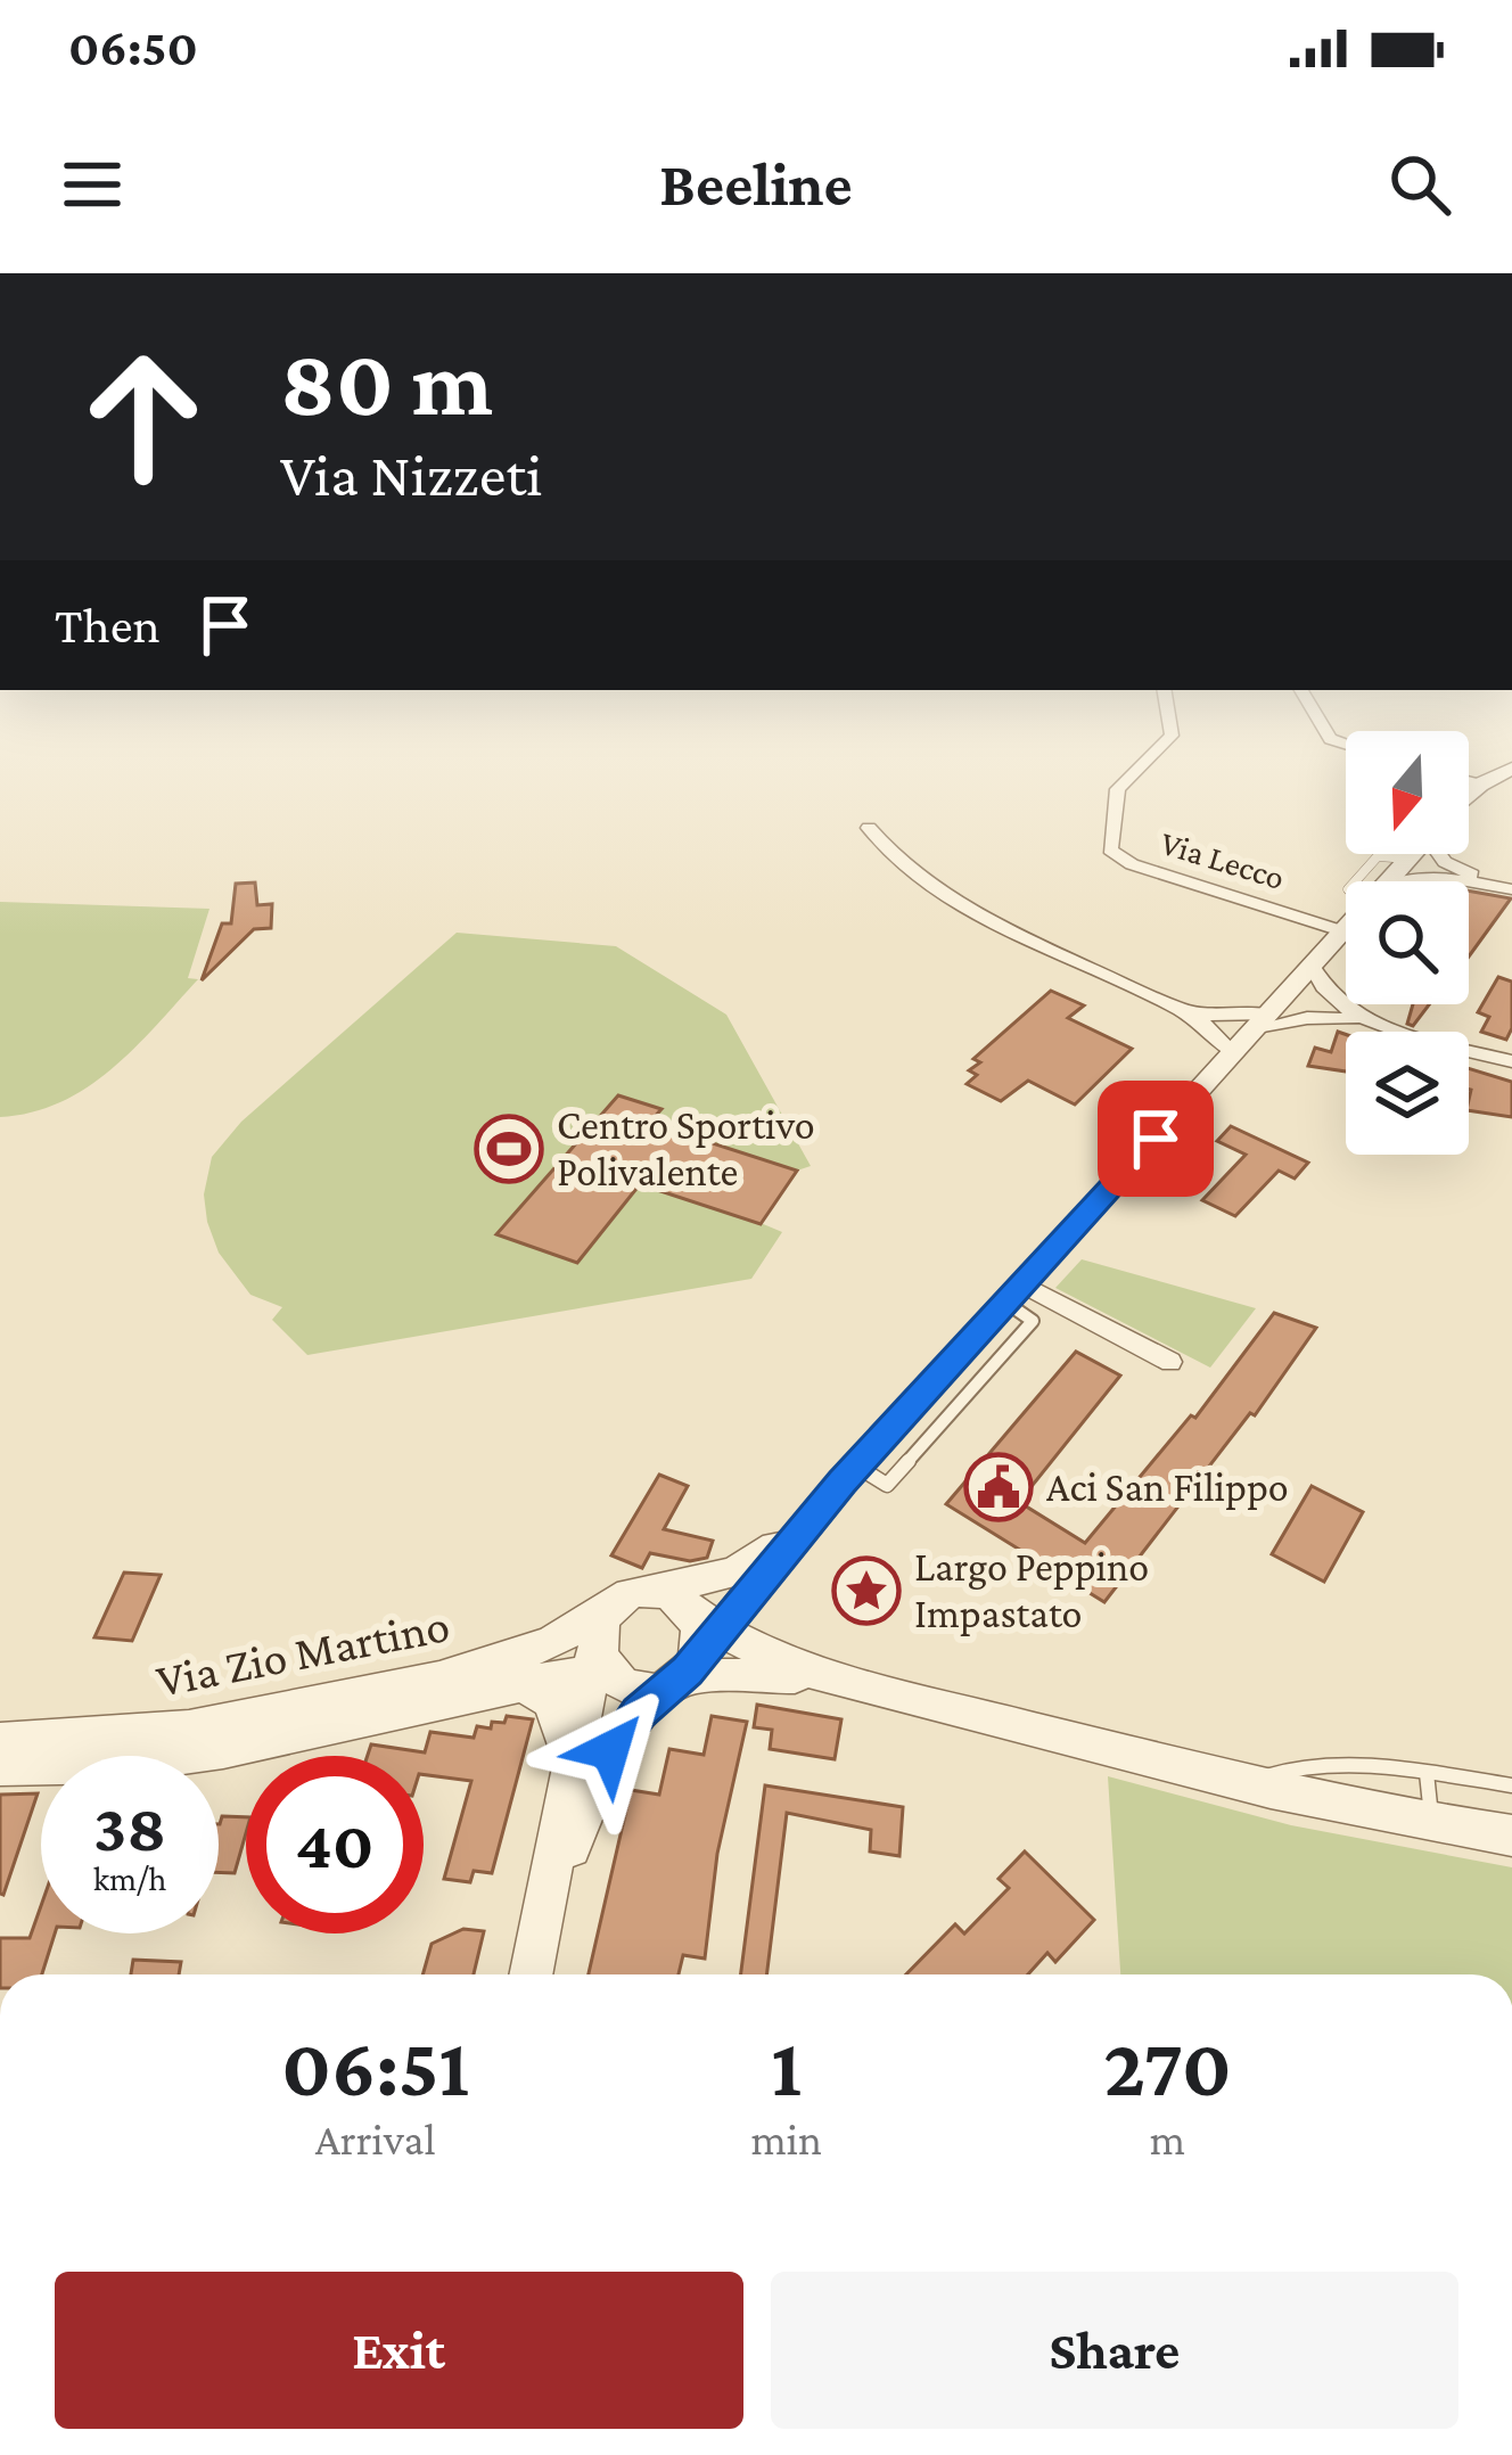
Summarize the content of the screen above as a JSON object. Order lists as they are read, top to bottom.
{
  "streets": {
    "street": ["Via Lecco", "Via Zio Martino"]
  },
  "places": {
    "sports": ["Centro Sportivo Polivalente"],
    "public building": ["Aci San Filippo"],
    "place": ["Largo Peppino Impastato"]
  },
  "north": "bottom",
  "page": {
    "status": "06:50",
    "header": "Beeline",
    "turn": ["80 m", "Via Nizzeti"],
    "then": "Then",
    "speed": "38 km/h",
    "limit": "40",
    "eta": [
      "06:51",
      "Arrival",
      "1",
      "min",
      "270",
      "m"
    ],
    "buttons": ["Exit", "Share"]
  }
}
